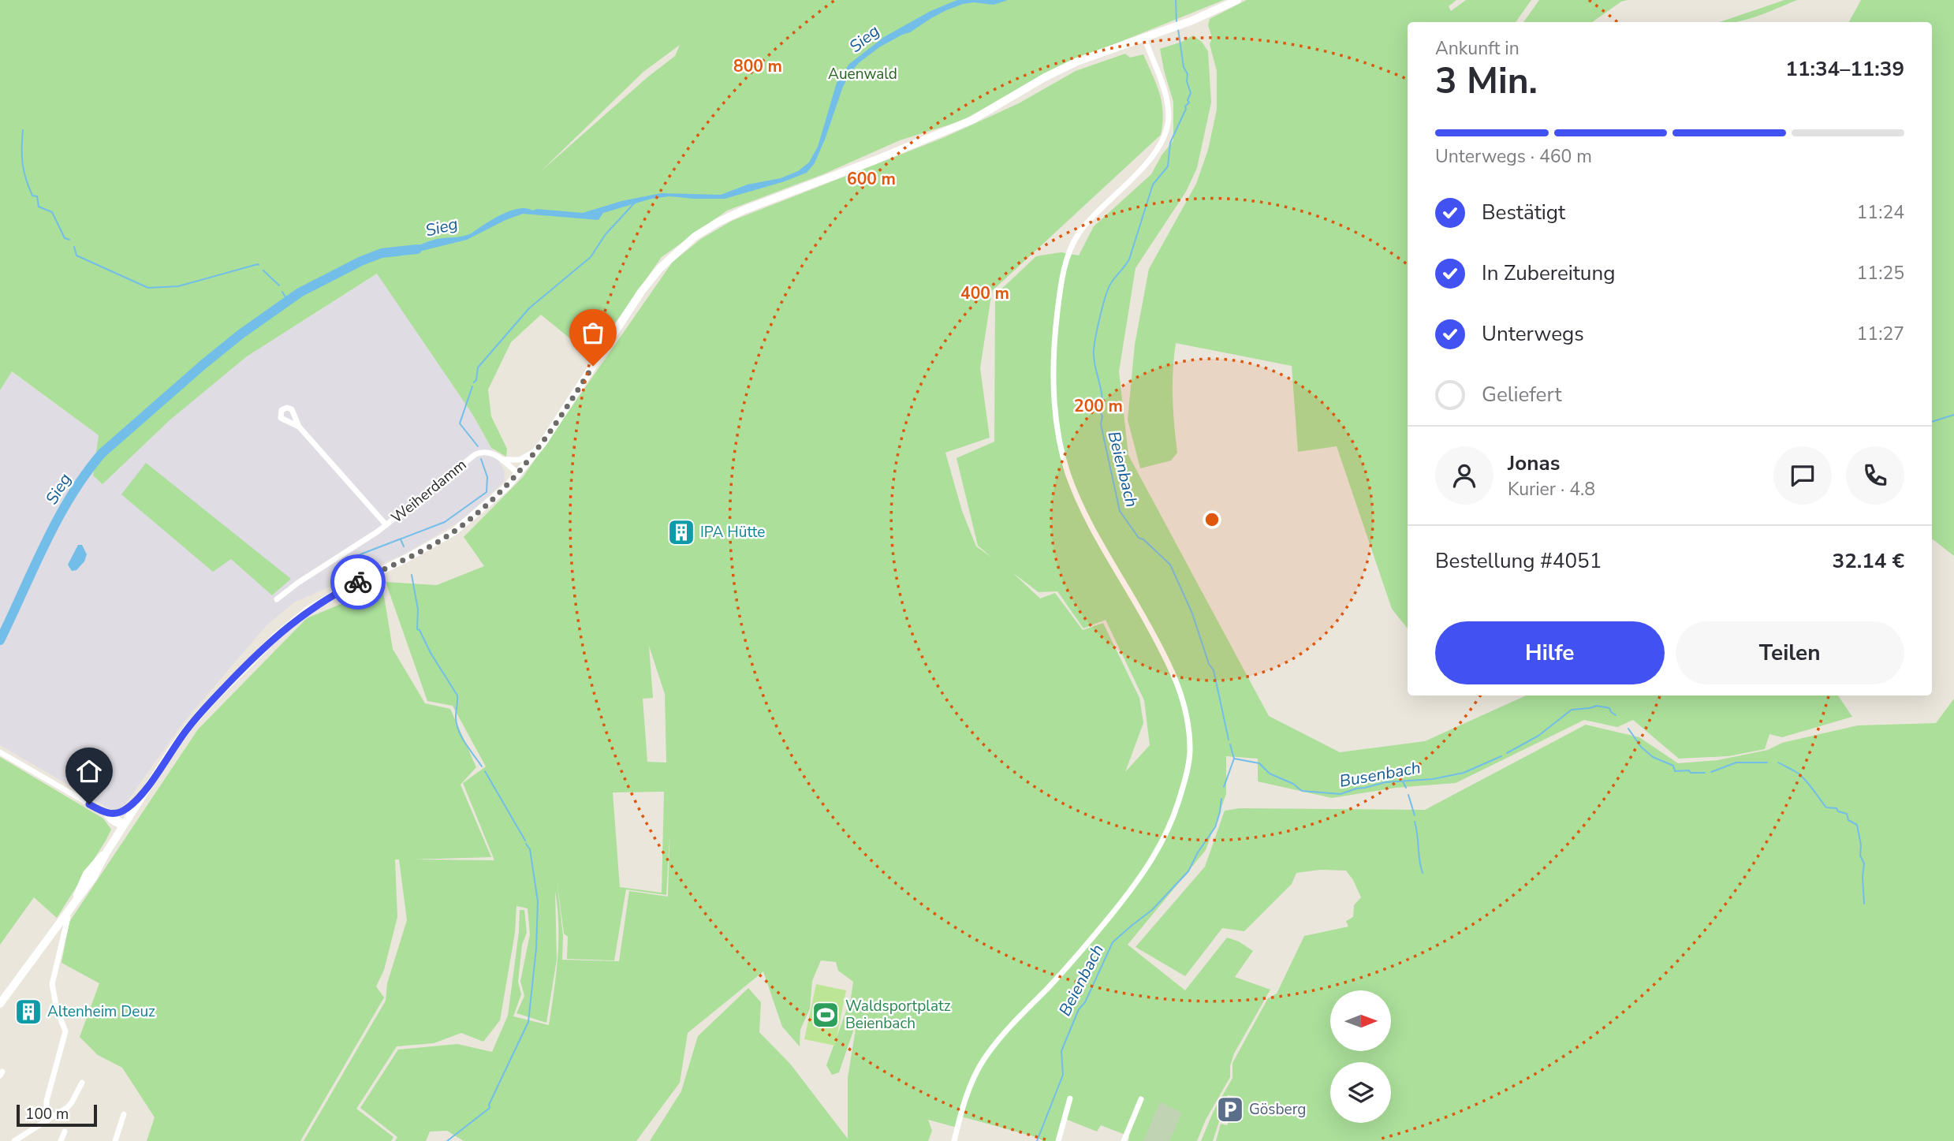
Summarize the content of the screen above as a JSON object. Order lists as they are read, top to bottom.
{
  "streets": {
    "street": ["Weiherdamm"]
  },
  "water": ["Sieg", "Beienbach", "Busenbach"],
  "parks": ["Auenwald"],
  "places": {
    "building": ["IPA Hütte", "Altenheim Deuz"],
    "sports": ["Waldsportplatz Beienbach"],
    "parking": ["Gösberg"]
  },
  "scale_bar": "100 m",
  "north": "right",
  "page": {
    "heading": ["3 Min.", "Ankunft in", "11:34–11:39"],
    "panel": [
      "Jonas",
      "Kurier · 4.8",
      "Bestellung #4051",
      "32.14 €"
    ],
    "bar": "Unterwegs · 460 m",
    "list": [
      ["Bestätigt", "11:24"],
      ["In Zubereitung", "11:25"],
      ["Unterwegs", "11:27"],
      "Geliefert"
    ],
    "buttons": ["Hilfe", "Teilen"],
    "scale": "100 m"
  },
  "rings": [
    "800 m",
    "600 m",
    "400 m",
    "200 m"
  ]
}
